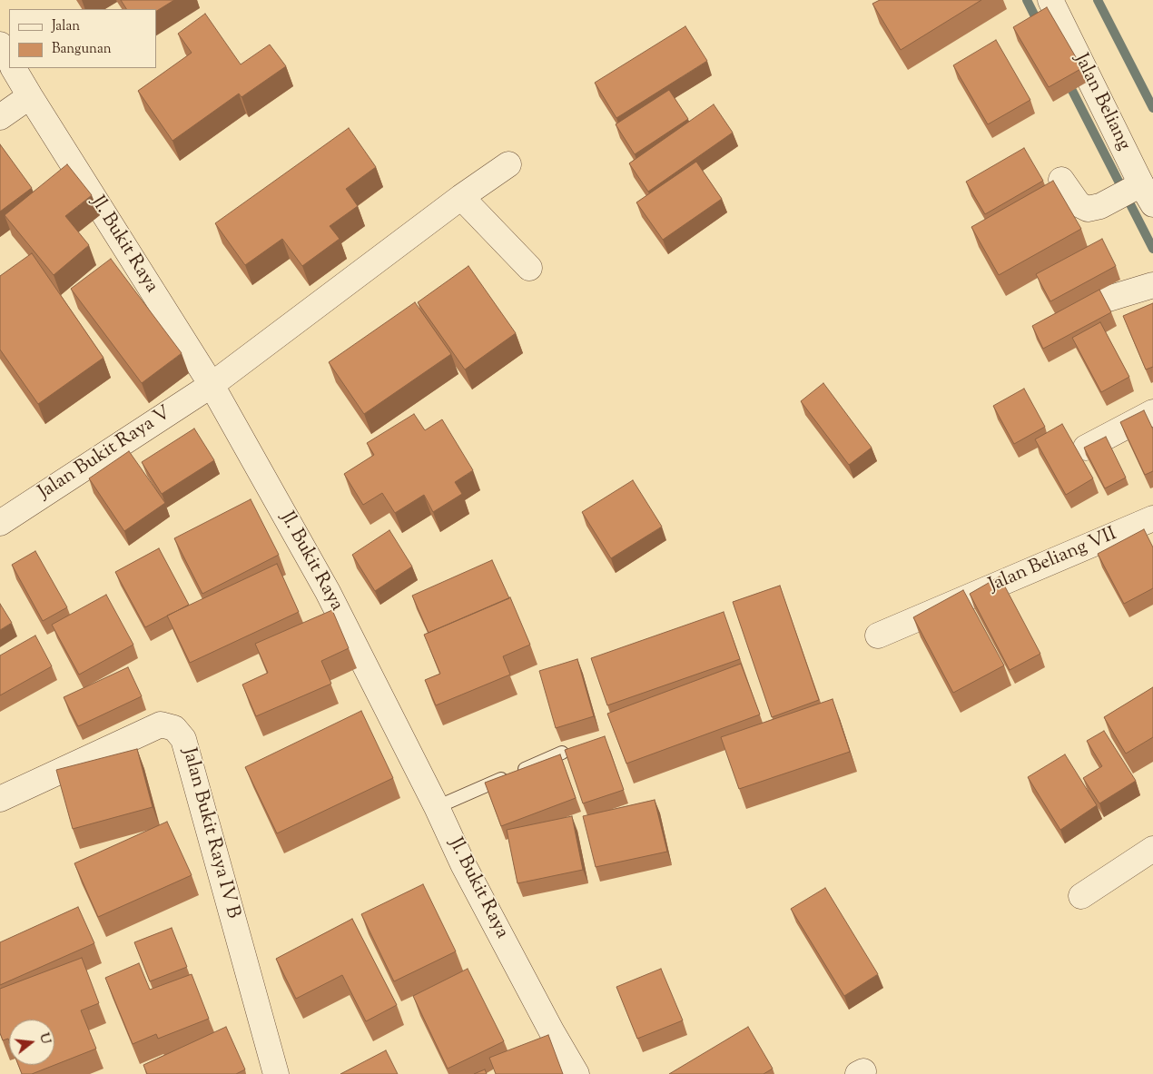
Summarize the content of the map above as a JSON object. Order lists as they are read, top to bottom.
{
  "streets": {
    "street": [
      "Jalan Beliang",
      "Jl. Bukit Raya",
      "Jalan Bukit Raya V",
      "Jalan Beliang VII",
      "Jalan Bukit Raya IV B"
    ]
  },
  "crossings": [
    ["Jl. Bukit Raya", "Jalan Bukit Raya V"]
  ],
  "legend": ["Jalan", "Bangunan"],
  "north": "right"
}
